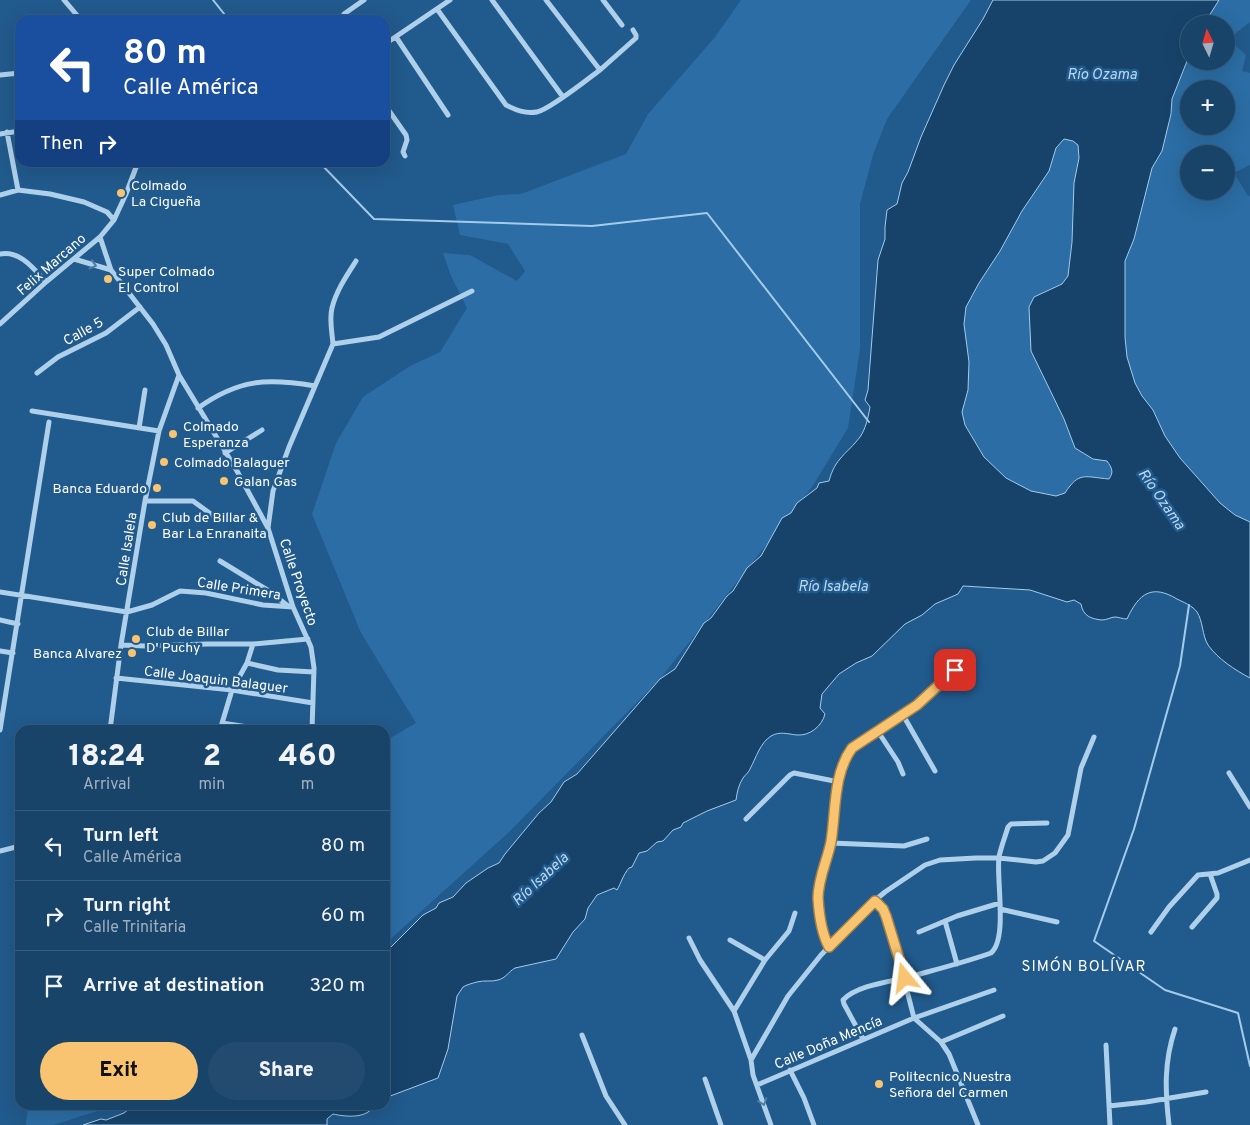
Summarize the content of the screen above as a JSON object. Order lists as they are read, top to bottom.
{
  "streets": {
    "street": [
      "Felix Marcano",
      "Calle 5",
      "Calle Isalela",
      "Calle Proyecto",
      "Calle Primera",
      "Calle Joaquin Balaguer",
      "Calle Doña Mencía"
    ]
  },
  "crossings": [
    ["Felix Marcano", "Calle Proyecto"],
    ["Calle 5", "Calle Proyecto"],
    ["Calle Isalela", "Calle Proyecto"],
    ["Calle Isalela", "Calle Primera"],
    ["Calle Isalela", "Calle Joaquin Balaguer"],
    ["Calle Proyecto", "Calle Primera"],
    ["Calle Proyecto", "Calle Joaquin Balaguer"]
  ],
  "districts": ["SIMÓN BOLÍVAR"],
  "water": ["Río Ozama", "Río Isabela"],
  "places": [
    "Colmado La Cigueña",
    "Super Colmado El Control",
    "Colmado Esperanza",
    "Colmado Balaguer",
    "Galan Gas",
    "Banca Eduardo",
    "Club de Billar & Bar La Enranaita",
    "Club de Billar D' Puchy",
    "Banca Alvarez",
    "Politecnico Nuestra Señora del Carmen"
  ],
  "north": "top",
  "page": {
    "map_buttons": ["+", "−"],
    "turn": ["80 m", "Calle América"],
    "then": "Then",
    "eta": [
      "18:24",
      "Arrival",
      "2",
      "min",
      "460",
      "m"
    ],
    "list": [
      {
        "name": "Turn left",
        "note": "Calle América",
        "value": "80 m"
      },
      {
        "name": "Turn right",
        "note": "Calle Trinitaria",
        "value": "60 m"
      },
      {
        "name": "Arrive at destination",
        "value": "320 m"
      }
    ],
    "buttons": ["Exit", "Share"]
  }
}
